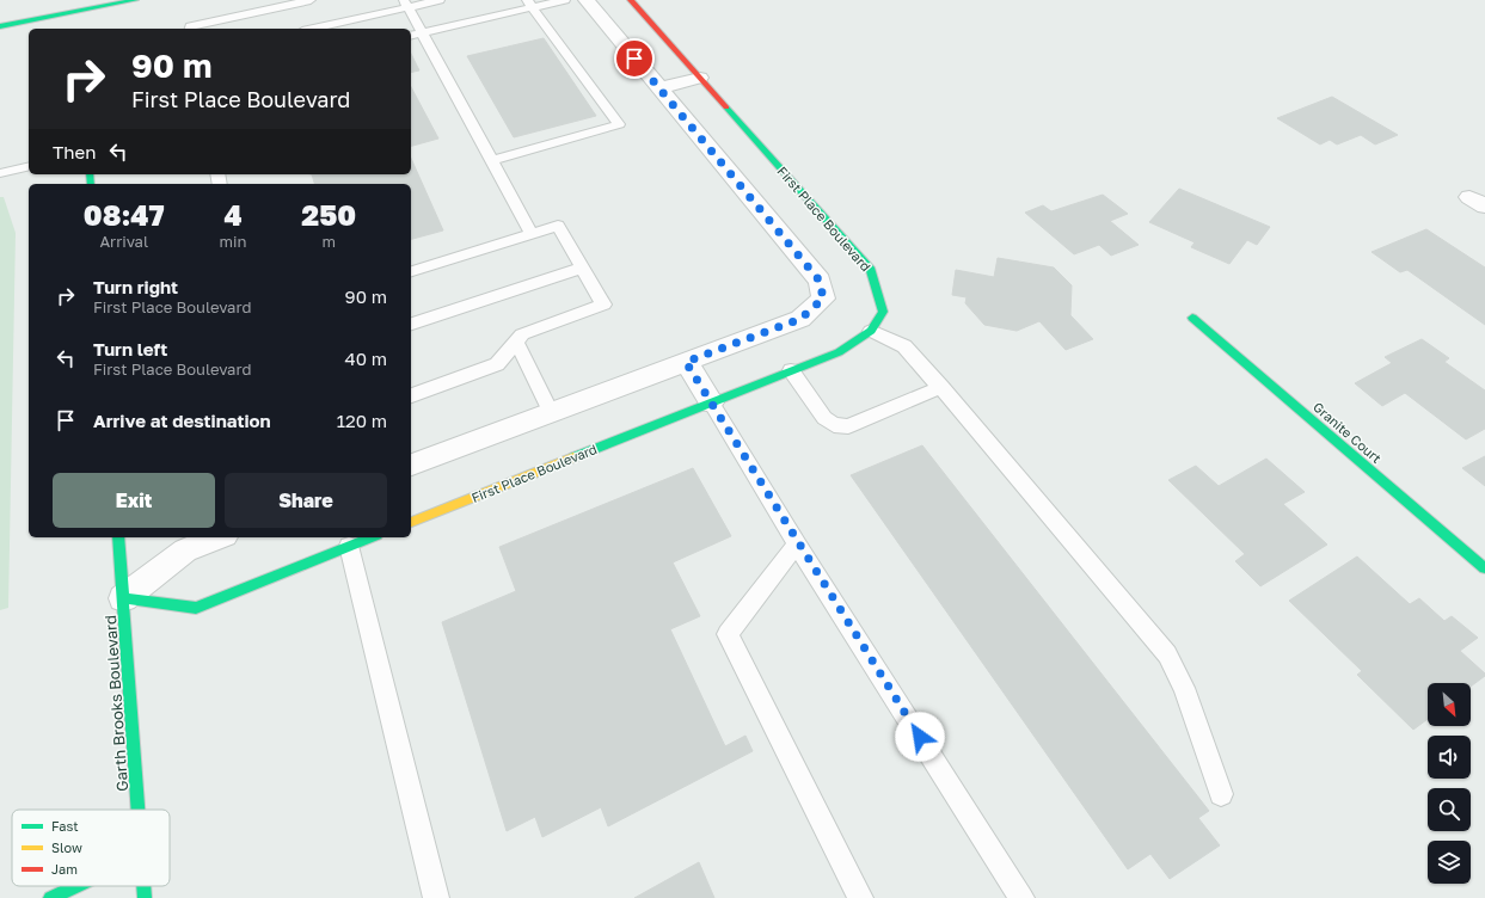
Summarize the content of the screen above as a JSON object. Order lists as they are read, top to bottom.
{
  "streets": {
    "street": ["First Place Boulevard", "Granite Court", "Garth Brooks Boulevard"]
  },
  "legend": ["Fast", "Slow", "Jam"],
  "north": "bottom right",
  "page": {
    "turn": ["90 m", "First Place Boulevard"],
    "then": "Then",
    "eta": [
      "08:47",
      "Arrival",
      "4",
      "min",
      "250",
      "m"
    ],
    "list": [
      {
        "name": "Turn right",
        "note": "First Place Boulevard",
        "value": "90 m"
      },
      {
        "name": "Turn left",
        "note": "First Place Boulevard",
        "value": "40 m"
      },
      {
        "name": "Arrive at destination",
        "value": "120 m"
      }
    ],
    "buttons": ["Exit", "Share"]
  }
}
